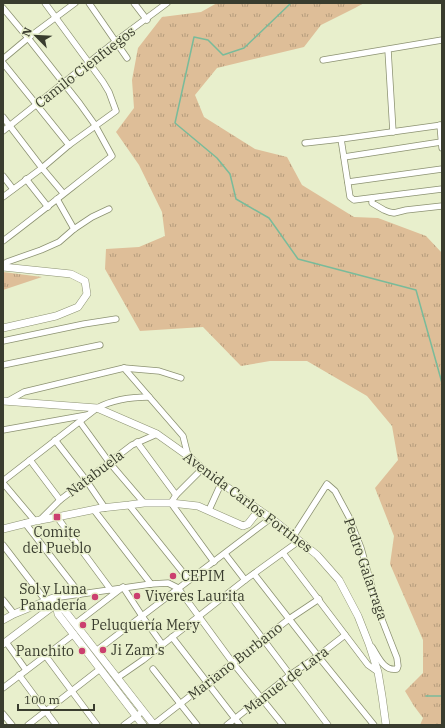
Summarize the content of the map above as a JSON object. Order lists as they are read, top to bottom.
{
  "streets": {
    "street": [
      "Camilo Cienfuegos",
      "Natabuela",
      "Avenida Carlos Fortines",
      "Pedro Galarraga",
      "Mariano Burbano",
      "Manuel de Lara"
    ]
  },
  "crossings": [
    ["Natabuela", "Avenida Carlos Fortines"],
    ["Avenida Carlos Fortines", "Pedro Galarraga"]
  ],
  "places": {
    "transit": ["Comite del Pueblo"],
    "other": [
      "CEPIM",
      "Viveres Laurita",
      "Sol y Luna Panadería",
      "Peluquería Mery",
      "Ji Zam's",
      "Panchito"
    ]
  },
  "scale_bar": "100 m",
  "north": "top left"
}
